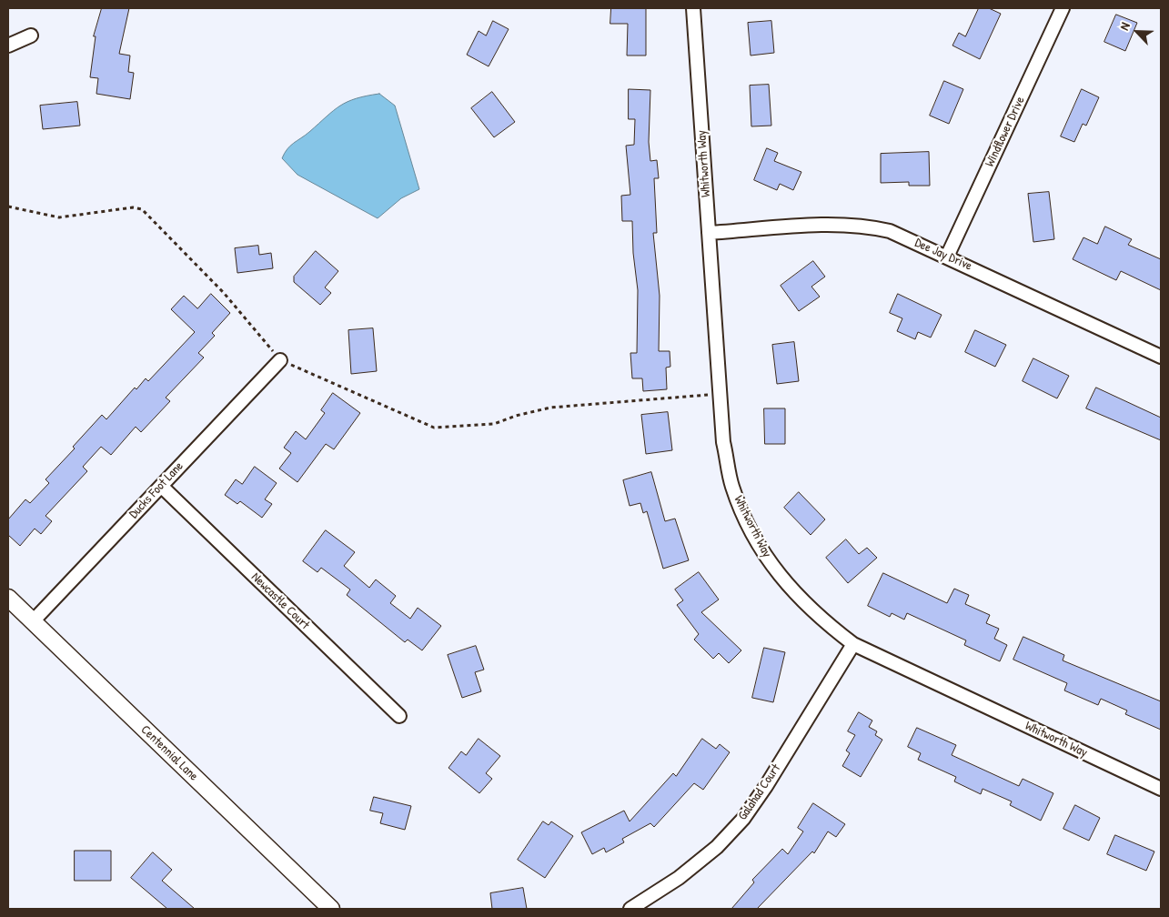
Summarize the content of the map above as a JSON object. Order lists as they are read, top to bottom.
{
  "streets": {
    "street": [
      "Windflower Drive",
      "Whitworth Way",
      "Dee Jay Drive",
      "Ducks Foot Lane",
      "Newcastle Court",
      "Centennial Lane",
      "Galahad Court"
    ]
  },
  "crossings": [
    ["Windflower Drive", "Dee Jay Drive"],
    ["Whitworth Way", "Dee Jay Drive"],
    ["Whitworth Way", "Galahad Court"],
    ["Ducks Foot Lane", "Newcastle Court"],
    ["Ducks Foot Lane", "Centennial Lane"]
  ],
  "north": "top left"
}
